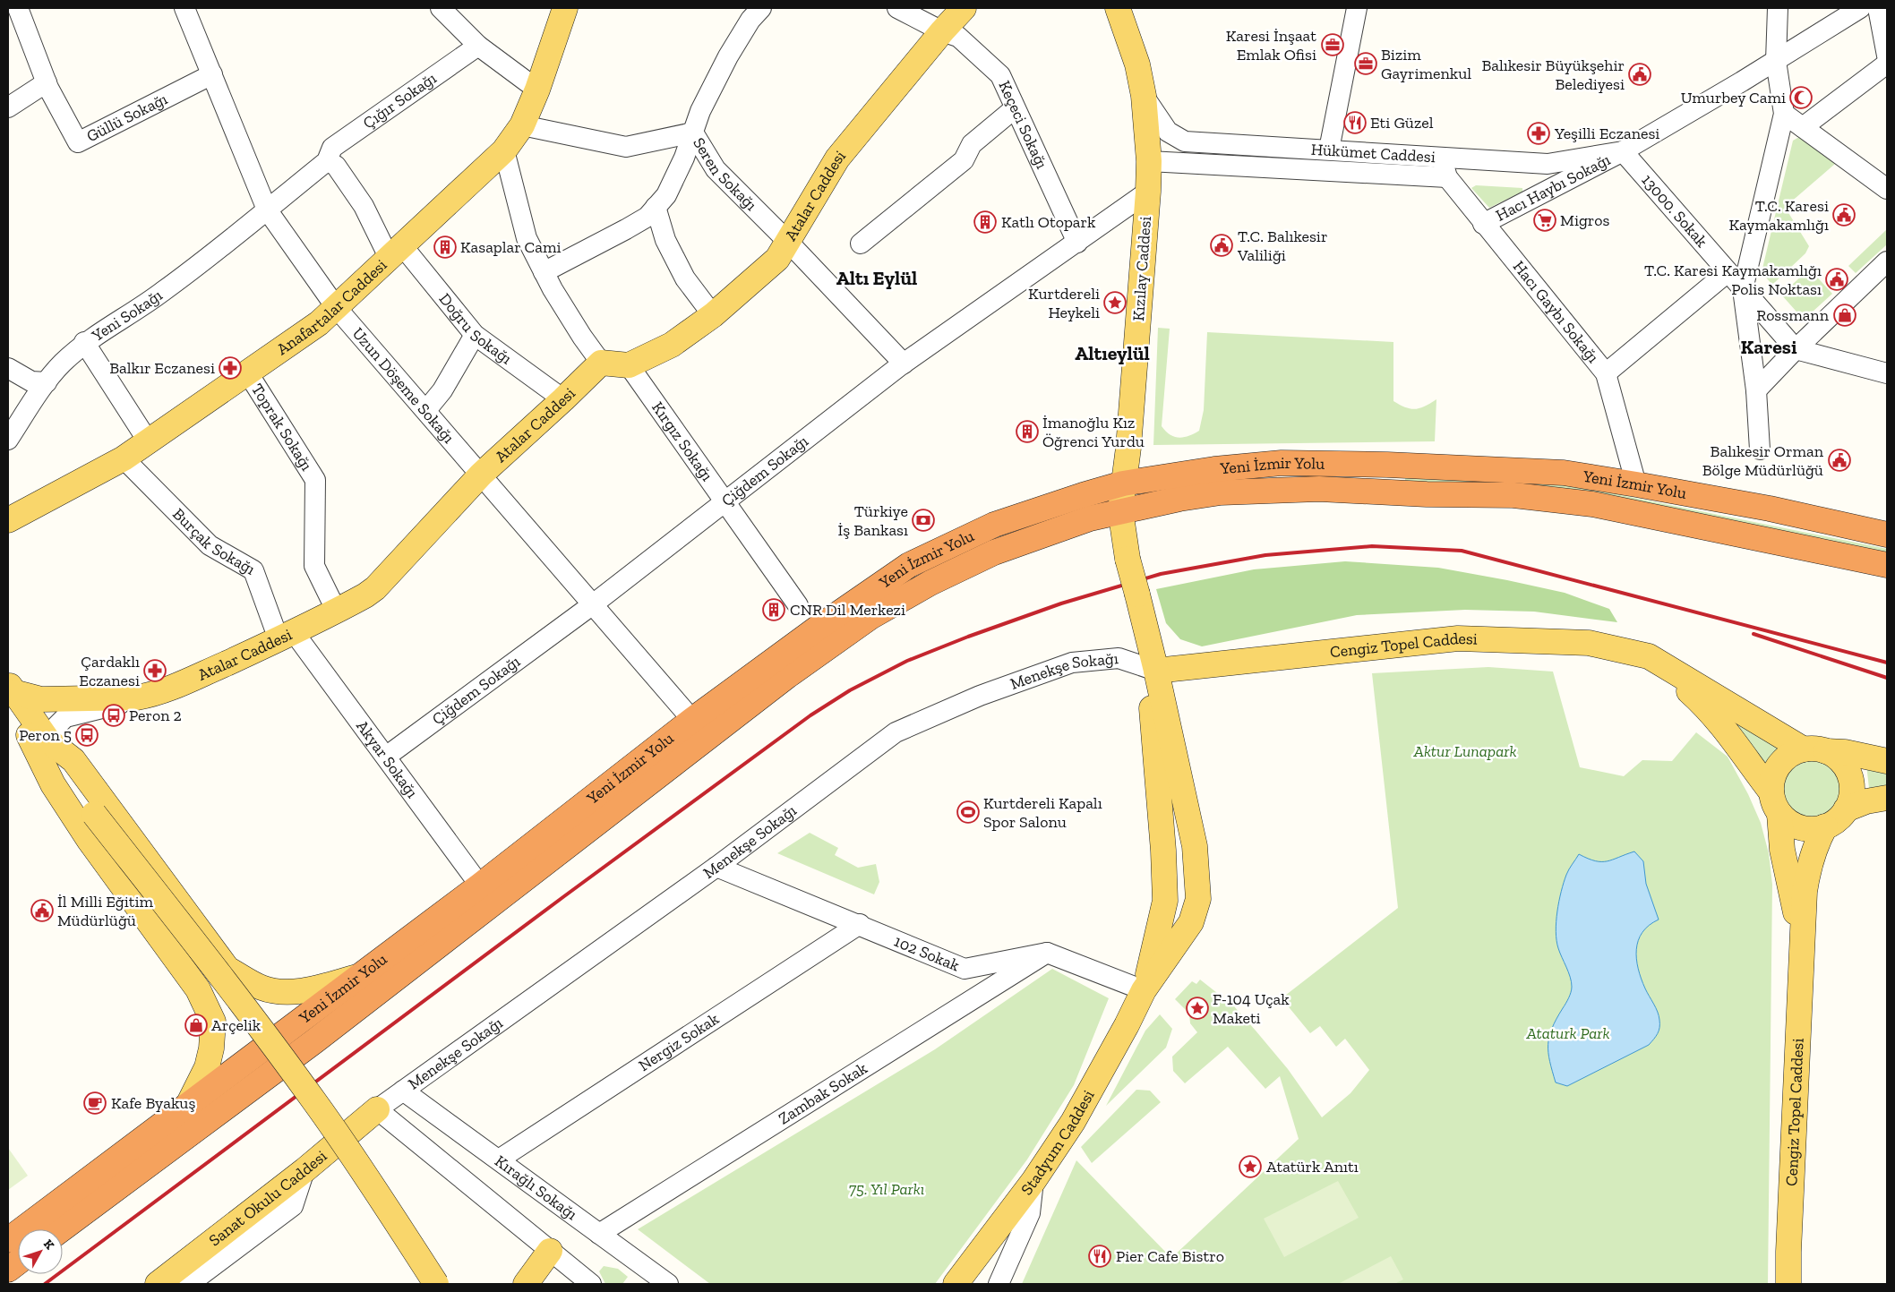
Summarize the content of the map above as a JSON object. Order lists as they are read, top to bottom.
{
  "streets": {
    "highway": ["Yeni İzmir Yolu"],
    "main road": [
      "Atalar Caddesi",
      "Kızılay Caddesi",
      "Anafartalar Caddesi",
      "Cengiz Topel Caddesi",
      "Stadyum Caddesi",
      "Sanat Okulu Caddesi"
    ],
    "street": [
      "Çığır Sokağı",
      "Güllü Sokağı",
      "Keçeci Sokağı",
      "Hükümet Caddesi",
      "Seren Sokağı",
      "Hacı Haybı Sokağı",
      "13000. Sokak",
      "Hacı Gaybı Sokağı",
      "Yeni Sokağı",
      "Doğru Sokağı",
      "Uzun Döşeme Sokağı",
      "Toprak Sokağı",
      "Kırgız Sokağı",
      "Çiğdem Sokağı",
      "Burçak Sokağı",
      "Menekşe Sokağı",
      "Akyar Sokağı",
      "102 Sokak",
      "Nergiz Sokak",
      "Zambak Sokak",
      "Kırağlı Sokağı"
    ]
  },
  "crossings": [
    ["Çığır Sokağı", "Yeni Sokağı"],
    ["Çığır Sokağı", "Uzun Döşeme Sokağı"],
    ["Güllü Sokağı", "Uzun Döşeme Sokağı"],
    ["Keçeci Sokağı", "Atalar Caddesi"],
    ["Keçeci Sokağı", "Çiğdem Sokağı"],
    ["Hükümet Caddesi", "Hacı Haybı Sokağı"],
    ["Hükümet Caddesi", "13000. Sokak"],
    ["Hükümet Caddesi", "Kızılay Caddesi"],
    ["Hükümet Caddesi", "Hacı Gaybı Sokağı"],
    ["Seren Sokağı", "Atalar Caddesi"],
    ["Seren Sokağı", "Anafartalar Caddesi"],
    ["Seren Sokağı", "Çiğdem Sokağı"],
    ["Hacı Haybı Sokağı", "13000. Sokak"],
    ["Hacı Haybı Sokağı", "Hacı Gaybı Sokağı"],
    ["Atalar Caddesi", "Doğru Sokağı"],
    ["Atalar Caddesi", "Uzun Döşeme Sokağı"],
    ["Atalar Caddesi", "Toprak Sokağı"],
    ["Atalar Caddesi", "Kırgız Sokağı"],
    ["Atalar Caddesi", "Burçak Sokağı"],
    ["Atalar Caddesi", "Akyar Sokağı"],
    ["Kızılay Caddesi", "Yeni İzmir Yolu"],
    ["Kızılay Caddesi", "Çiğdem Sokağı"],
    ["Kızılay Caddesi", "Cengiz Topel Caddesi"],
    ["Kızılay Caddesi", "Menekşe Sokağı"],
    ["Kızılay Caddesi", "Stadyum Caddesi"],
    ["Anafartalar Caddesi", "Doğru Sokağı"],
    ["Anafartalar Caddesi", "Uzun Döşeme Sokağı"],
    ["Anafartalar Caddesi", "Toprak Sokağı"],
    ["Anafartalar Caddesi", "Burçak Sokağı"],
    ["Hacı Gaybı Sokağı", "Yeni İzmir Yolu"],
    ["Yeni Sokağı", "Uzun Döşeme Sokağı"],
    ["Uzun Döşeme Sokağı", "Yeni İzmir Yolu"],
    ["Uzun Döşeme Sokağı", "Çiğdem Sokağı"],
    ["Kırgız Sokağı", "Çiğdem Sokağı"],
    ["Yeni İzmir Yolu", "Akyar Sokağı"],
    ["Çiğdem Sokağı", "Akyar Sokağı"],
    ["Burçak Sokağı", "Akyar Sokağı"],
    ["Cengiz Topel Caddesi", "Menekşe Sokağı"],
    ["Menekşe Sokağı", "102 Sokak"],
    ["Menekşe Sokağı", "Kırağlı Sokağı"],
    ["Menekşe Sokağı", "Sanat Okulu Caddesi"],
    ["102 Sokak", "Nergiz Sokak"],
    ["102 Sokak", "Zambak Sokak"],
    ["Nergiz Sokak", "Kırağlı Sokağı"],
    ["Zambak Sokak", "Kırağlı Sokağı"]
  ],
  "districts": ["Altı Eylül", "Karesi", "Altıeylül"],
  "parks": ["Aktur Lunapark", "Ataturk Park", "75. Yıl Parkı"],
  "places": {
    "office": ["Karesi İnşaat Emlak Ofisi", "Bizim Gayrimenkul"],
    "public building": [
      "Balıkesir Büyükşehir Belediyesi",
      "T.C. Karesi Kaymakamlığı",
      "T.C. Balıkesir Valiliği",
      "T.C. Karesi Kaymakamlığı Polis Noktası",
      "Balıkesir Orman Bölge Müdürlüğü",
      "İl Milli Eğitim Müdürlüğü"
    ],
    "mosque": ["Umurbey Cami"],
    "restaurant": ["Eti Güzel", "Pier Cafe Bistro"],
    "pharmacy": ["Yeşilli Eczanesi", "Balkır Eczanesi", "Çardaklı Eczanesi"],
    "supermarket": ["Migros"],
    "building": [
      "Katlı Otopark",
      "Kasaplar Cami",
      "İmanoğlu Kız Öğrenci Yurdu",
      "CNR Dil Merkezi"
    ],
    "place": ["Kurtdereli Heykeli", "F-104 Uçak Maketi", "Atatürk Anıtı"],
    "shop": ["Rossmann", "Arçelik"],
    "bank": ["Türkiye İş Bankası"],
    "bus stop": ["Peron 2", "Peron 5"],
    "sports": ["Kurtdereli Kapalı Spor Salonu"],
    "cafe": ["Kafe Byakuş"]
  },
  "north": "top right"
}
